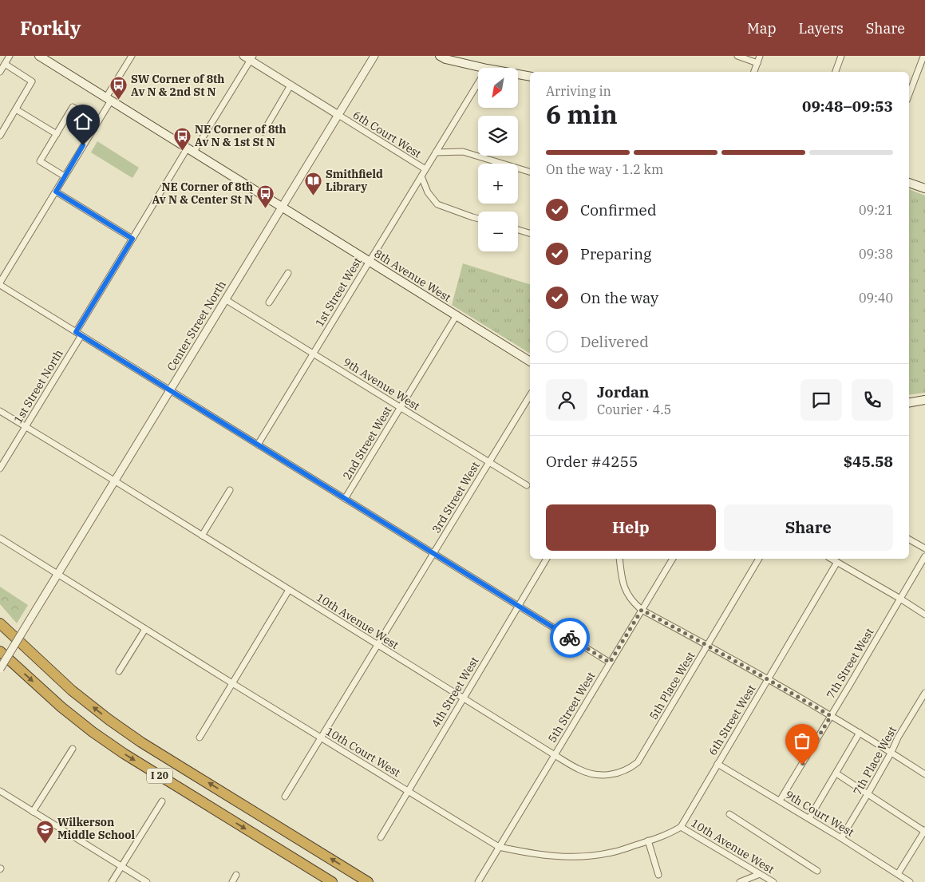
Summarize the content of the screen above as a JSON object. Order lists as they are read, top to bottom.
{
  "streets": {
    "highway": ["I 20"],
    "main road": ["8th Avenue West"],
    "street": [
      "6th Court West",
      "1st Street West",
      "Center Street North",
      "9th Avenue West",
      "1st Street North",
      "2nd Street West",
      "3rd Street West",
      "10th Avenue West",
      "7th Street West",
      "5th Place West",
      "4th Street West",
      "5th Street West",
      "6th Street West",
      "10th Court West",
      "7th Place West",
      "9th Court West"
    ]
  },
  "crossings": [
    ["6th Court West", "1st Street West"],
    ["6th Court West", "Center Street North"],
    ["8th Avenue West", "1st Street West"],
    ["8th Avenue West", "Center Street North"],
    ["8th Avenue West", "2nd Street West"],
    ["1st Street West", "9th Avenue West"],
    ["Center Street North", "9th Avenue West"],
    ["Center Street North", "10th Avenue West"],
    ["Center Street North", "10th Court West"],
    ["9th Avenue West", "2nd Street West"],
    ["9th Avenue West", "3rd Street West"],
    ["1st Street North", "10th Avenue West"],
    ["3rd Street West", "10th Avenue West"],
    ["3rd Street West", "10th Court West"],
    ["10th Avenue West", "5th Place West"],
    ["10th Avenue West", "4th Street West"],
    ["10th Avenue West", "5th Street West"],
    ["10th Avenue West", "6th Street West"],
    ["10th Avenue West", "10th Court West"],
    ["7th Street West", "9th Court West"],
    ["4th Street West", "10th Court West"],
    ["5th Street West", "10th Court West"],
    ["6th Street West", "10th Court West"],
    ["6th Street West", "9th Court West"],
    ["7th Place West", "9th Court West"]
  ],
  "places": {
    "bus stop": ["SW Corner of 8th Av N & 2nd St N", "NE Corner of 8th Av N & 1st St N", "NE Corner of 8th Av N & Center St N"],
    "library": ["Smithfield Library"],
    "school or university": ["Wilkerson Middle School"]
  },
  "north": "bottom left",
  "page": {
    "header": "Forkly",
    "nav": ["Map", "Layers", "Share"],
    "map_buttons": ["+", "−"],
    "heading": ["6 min", "Arriving in", "09:48–09:53"],
    "panel": [
      "Jordan",
      "Courier · 4.5",
      "Order #4255",
      "$45.58"
    ],
    "bar": "On the way · 1.2 km",
    "list": [
      ["Confirmed", "09:21"],
      ["Preparing", "09:38"],
      ["On the way", "09:40"],
      "Delivered"
    ],
    "buttons": ["Help", "Share"]
  }
}
